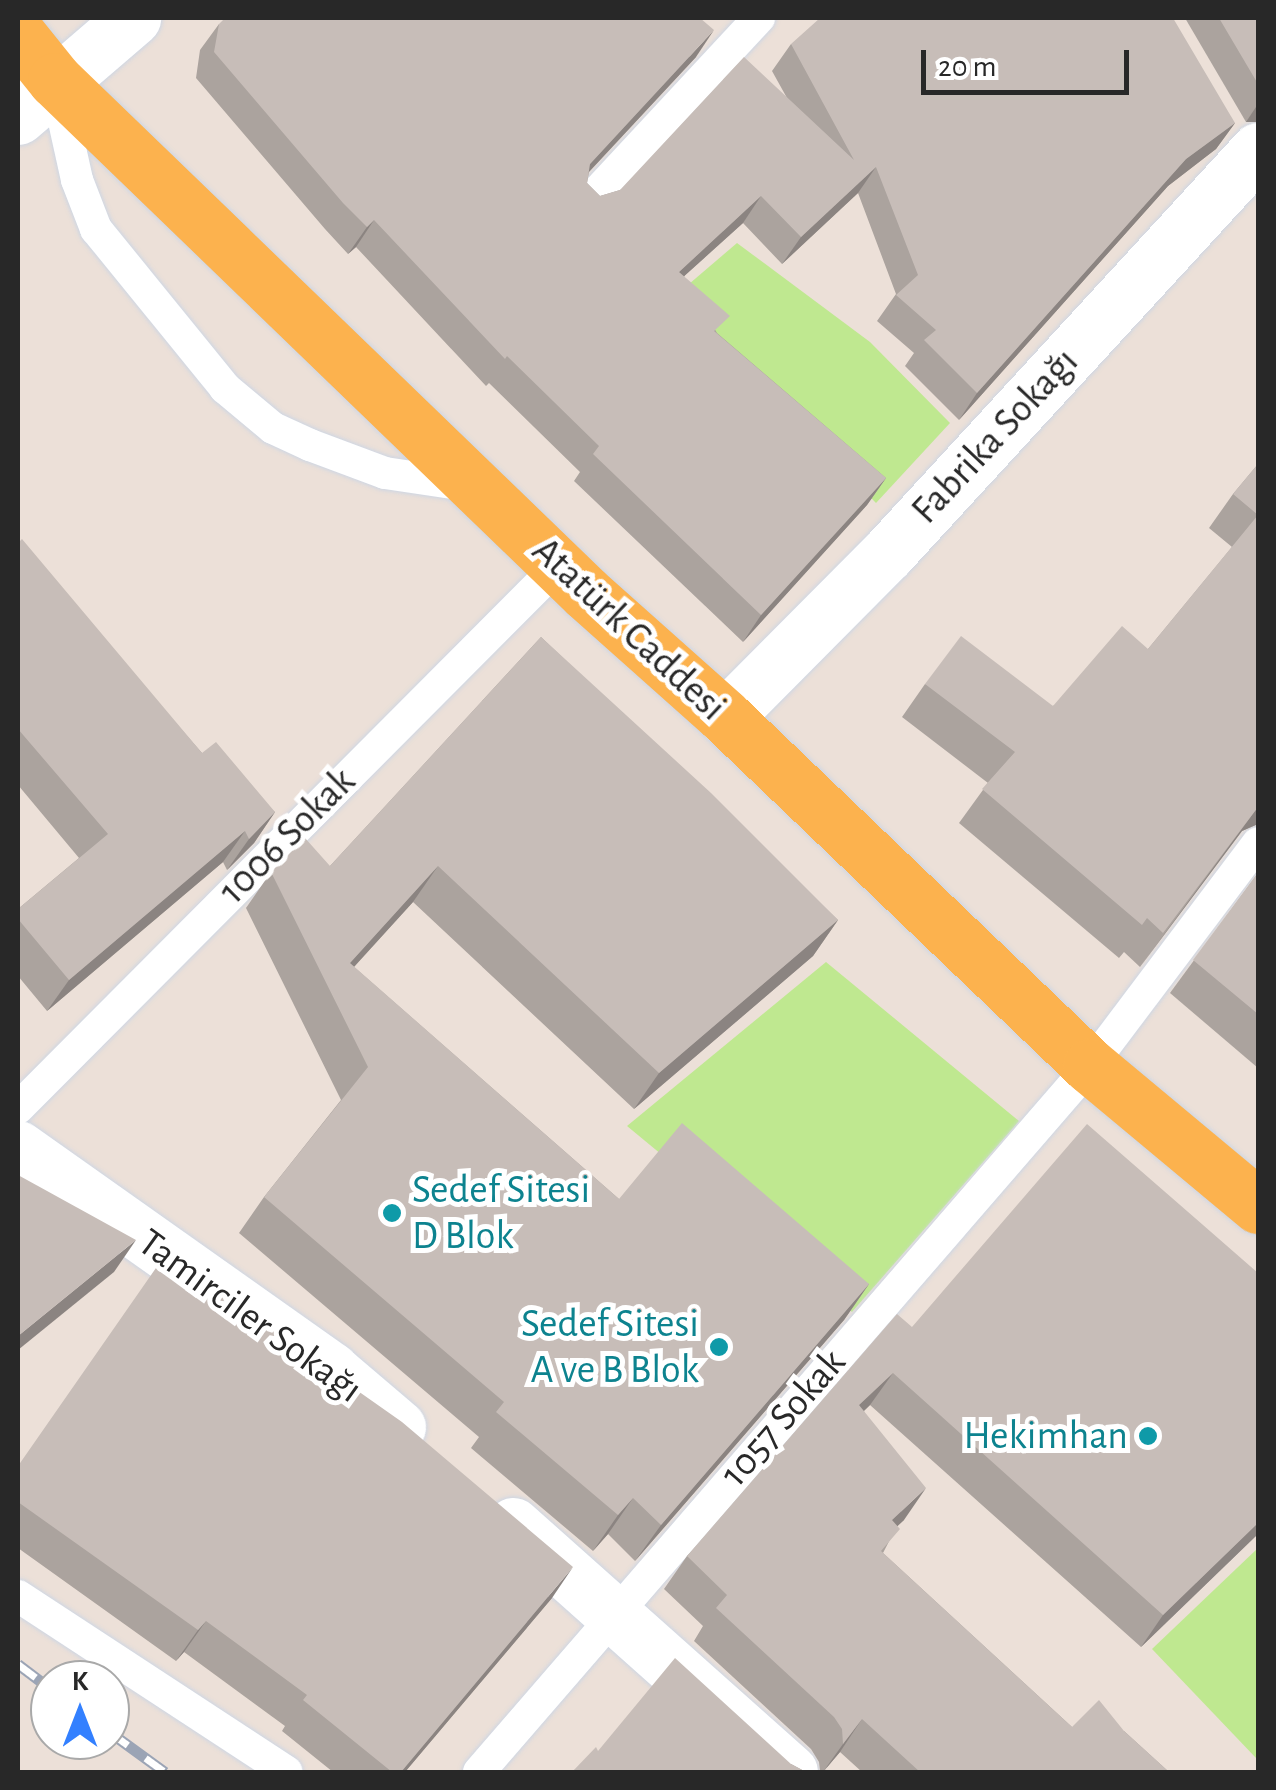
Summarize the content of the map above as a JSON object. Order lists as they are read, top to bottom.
{
  "streets": {
    "main road": ["Atatürk Caddesi"],
    "street": ["Fabrika Sokağı", "Tamirciler Sokağı"],
    "lane": ["1006 Sokak", "1057 Sokak"]
  },
  "crossings": [
    ["Fabrika Sokağı", "Atatürk Caddesi"],
    ["Atatürk Caddesi", "1006 Sokak"],
    ["Atatürk Caddesi", "1057 Sokak"]
  ],
  "places": ["Sedef Sitesi D Blok", "Sedef Sitesi A ve B Blok", "Hekimhan"],
  "scale_bar": "20 m",
  "north": "top"
}
